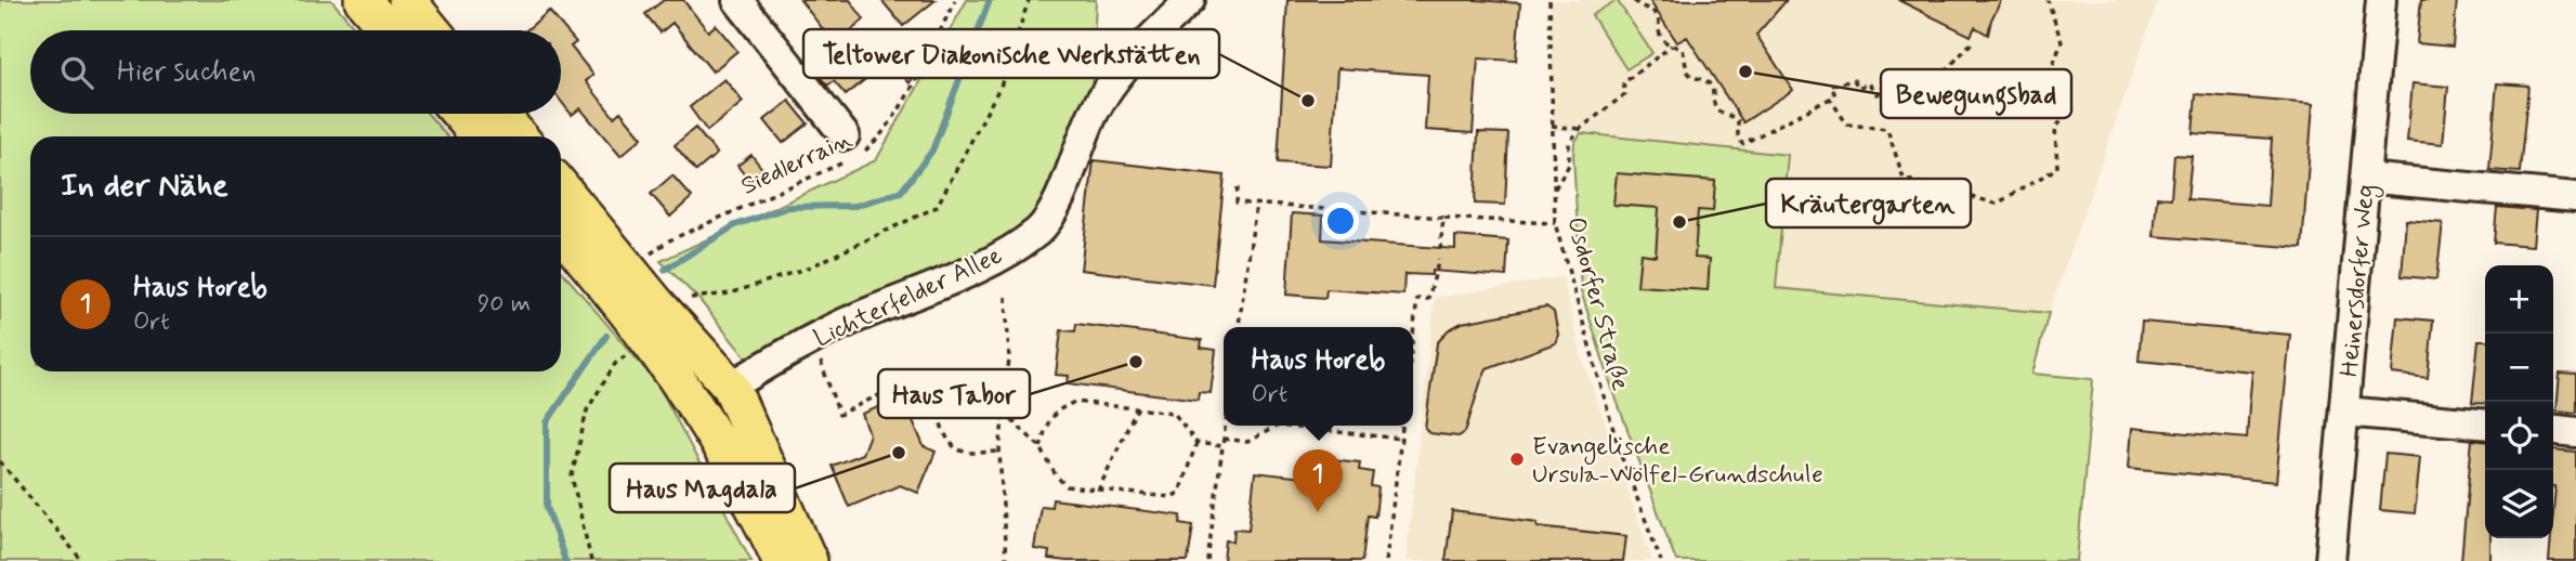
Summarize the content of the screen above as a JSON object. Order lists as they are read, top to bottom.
{
  "streets": {
    "street": ["Heinersdorfer Weg", "Lichterfelder Allee"],
    "path": ["Siedlerrain", "Osdorfer Straße"]
  },
  "places": [
    "Bewegungsbad",
    "Teltower Diakonische Werkstätten",
    "Kräutergarten",
    "Haus Tabor",
    "Haus Magdala",
    "Evangelische Ursula-Wölfel-Grundschule"
  ],
  "page": {
    "search": "Hier suchen",
    "heading": "In der Nähe",
    "list": [
      {
        "mark": "1",
        "name": "Haus Horeb",
        "note": "Ort",
        "value": "90 m"
      }
    ],
    "map_buttons": ["+", "−"],
    "popup": ["Haus Horeb", "Ort"],
    "pins": "1"
  }
}
